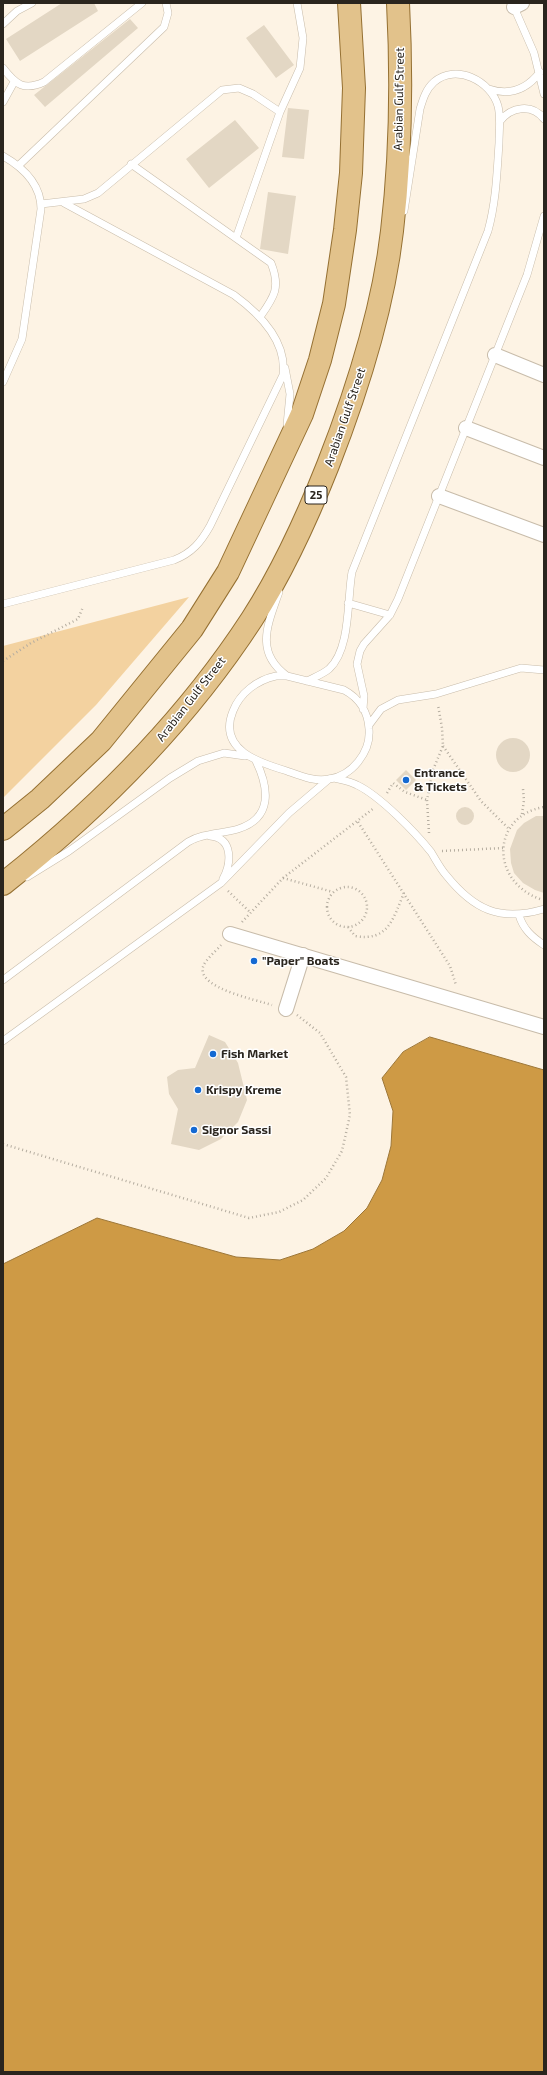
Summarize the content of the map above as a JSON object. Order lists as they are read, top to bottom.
{
  "streets": {
    "main road": ["Arabian Gulf Street", "25"]
  },
  "places": [
    "Entrance & Tickets",
    "\"Paper\" Boats",
    "Fish Market",
    "Krispy Kreme",
    "Signor Sassi"
  ]
}
